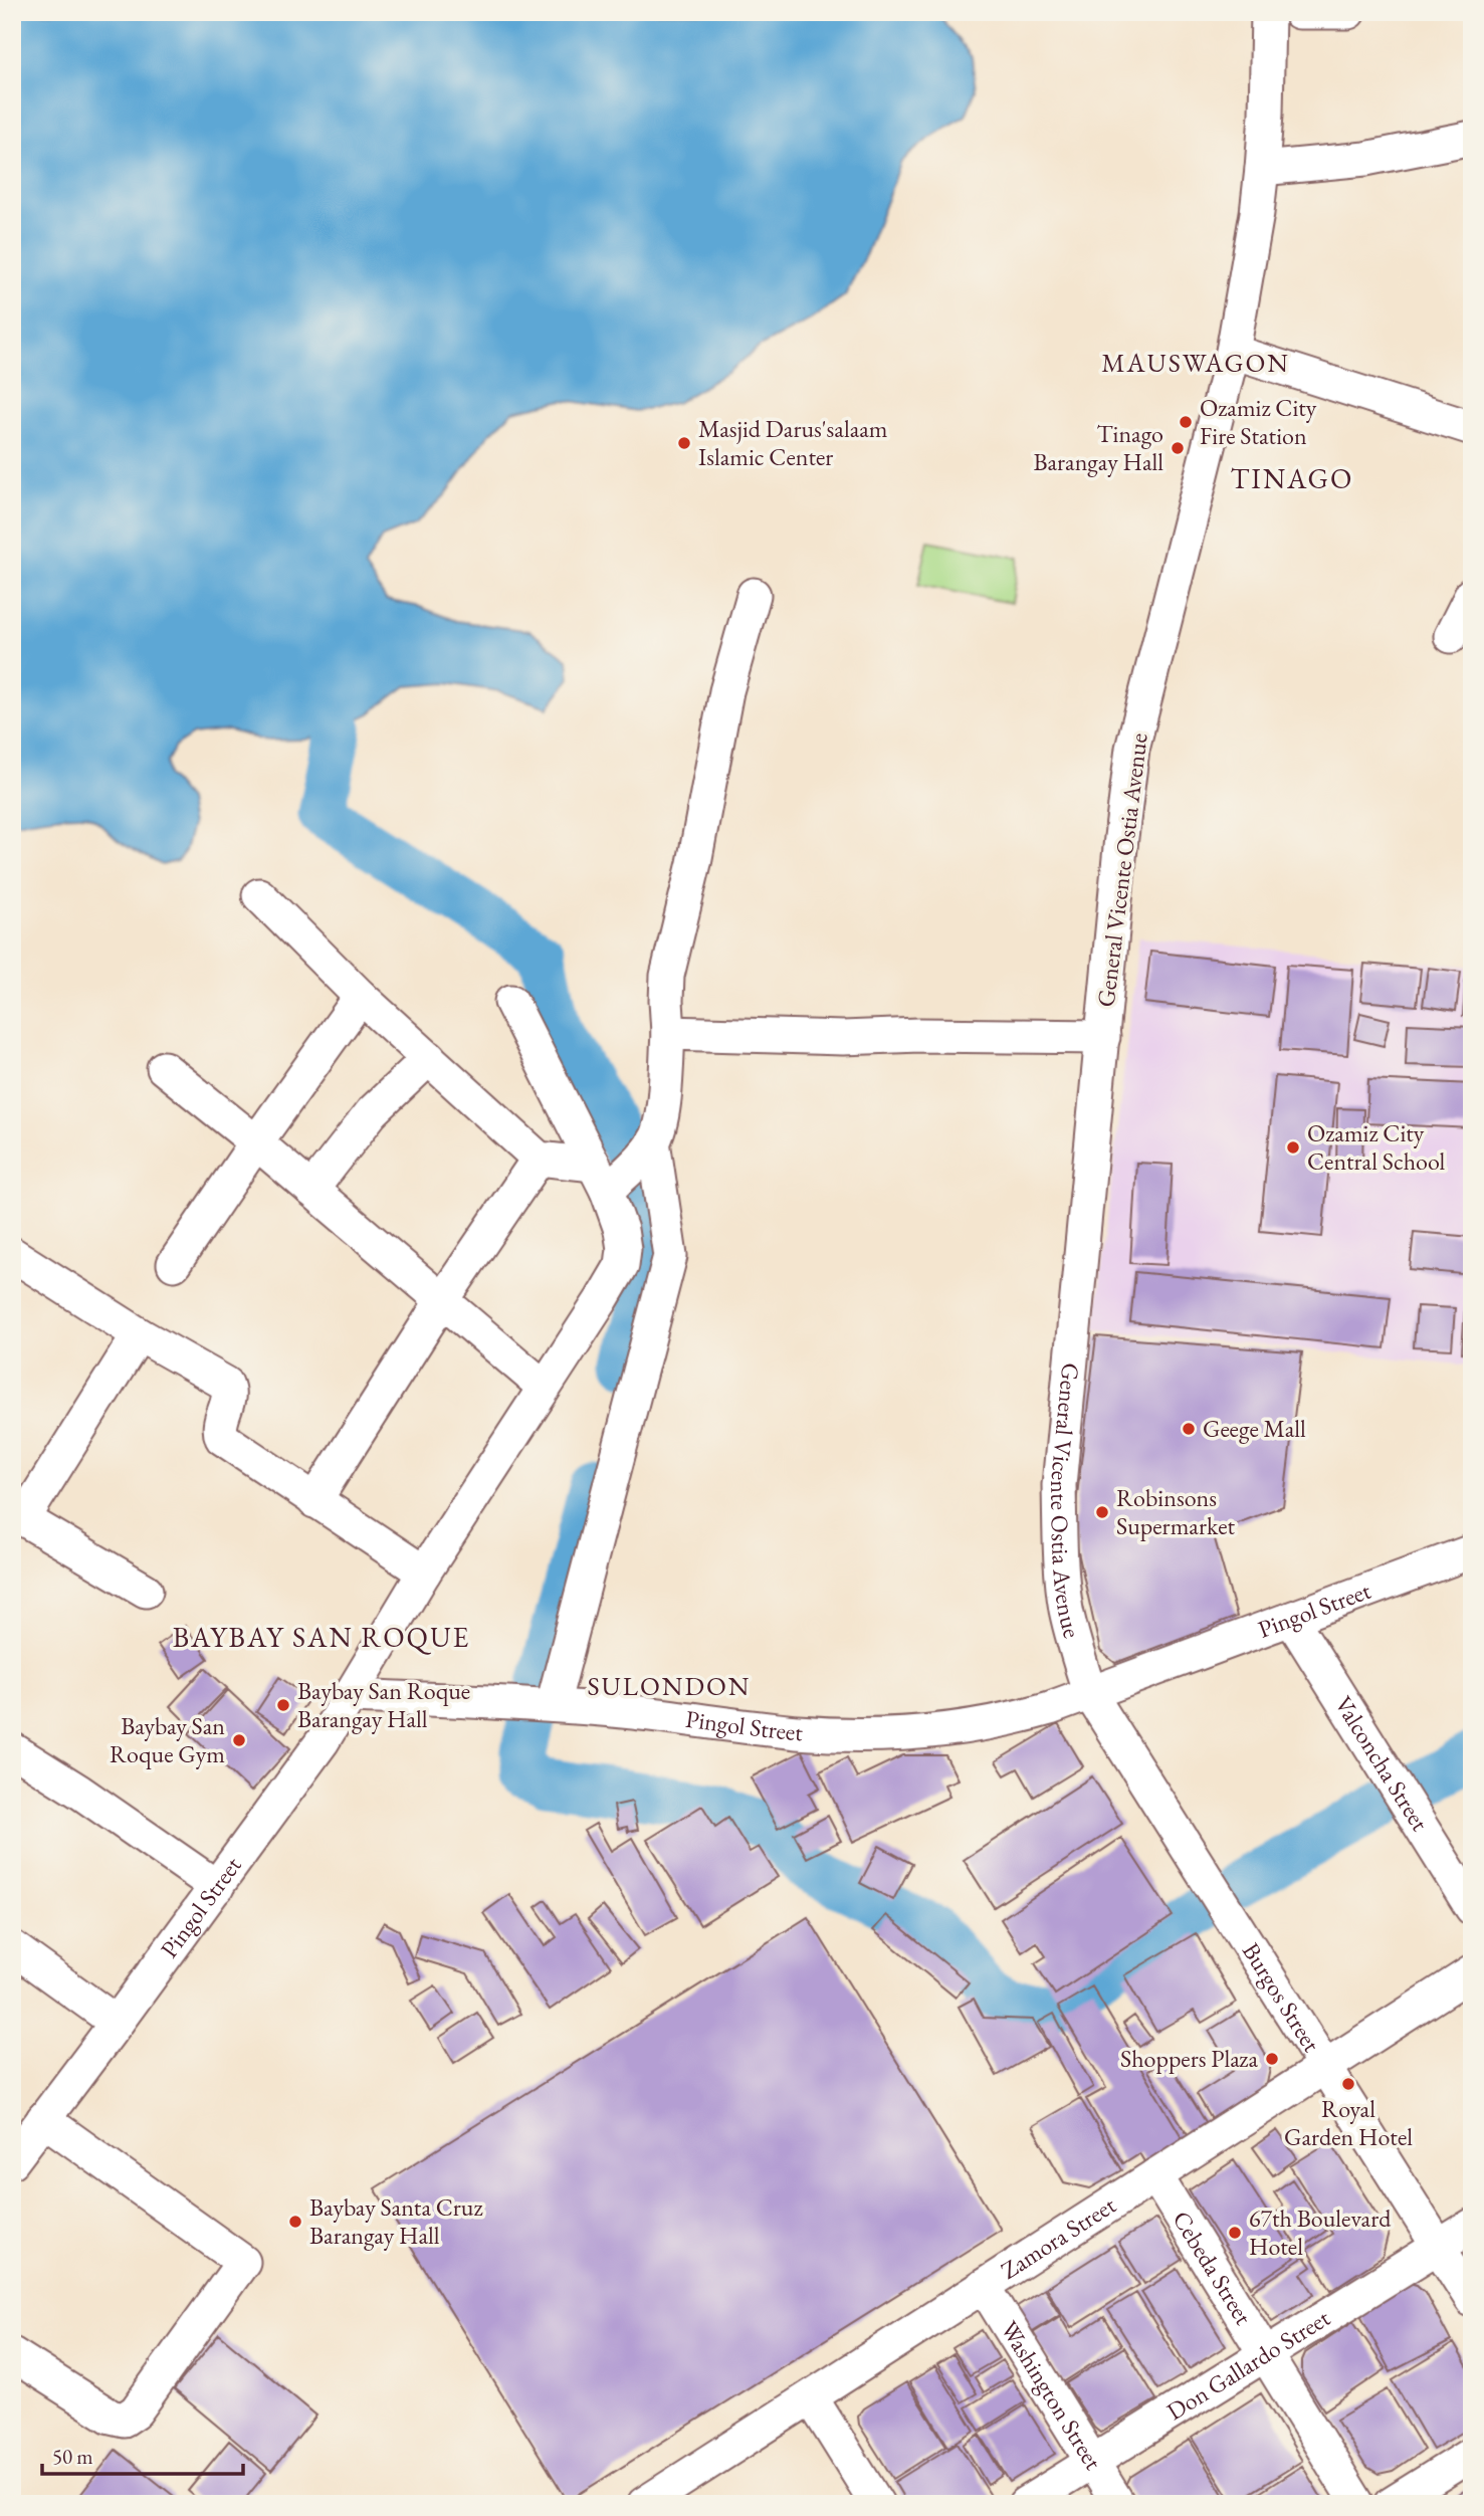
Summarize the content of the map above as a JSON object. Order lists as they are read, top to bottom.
{
  "streets": {
    "street": [
      "General Vicente Ostia Avenue",
      "Pingol Street",
      "Valconcha Street",
      "Burgos Street",
      "Zamora Street",
      "Cebeda Street",
      "Don Gallardo Street",
      "Washington Street"
    ]
  },
  "crossings": [
    ["General Vicente Ostia Avenue", "Pingol Street"],
    ["General Vicente Ostia Avenue", "Burgos Street"],
    ["Pingol Street", "Valconcha Street"],
    ["Pingol Street", "Burgos Street"],
    ["Burgos Street", "Zamora Street"],
    ["Burgos Street", "Don Gallardo Street"],
    ["Zamora Street", "Cebeda Street"],
    ["Zamora Street", "Washington Street"],
    ["Cebeda Street", "Don Gallardo Street"],
    ["Don Gallardo Street", "Washington Street"]
  ],
  "districts": [
    "MAUSWAGON",
    "TINAGO",
    "BAYBAY SAN ROQUE",
    "SULONDON"
  ],
  "places": [
    "Ozamiz City Fire Station",
    "Masjid Darus'salaam Islamic Center",
    "Tinago Barangay Hall",
    "Ozamiz City Central School",
    "Geege Mall",
    "Robinsons Supermarket",
    "Baybay San Roque Barangay Hall",
    "Baybay San Roque Gym",
    "Shoppers Plaza",
    "Royal Garden Hotel",
    "Baybay Santa Cruz Barangay Hall",
    "67th Boulevard Hotel"
  ],
  "scale_bar": "50 m"
}
